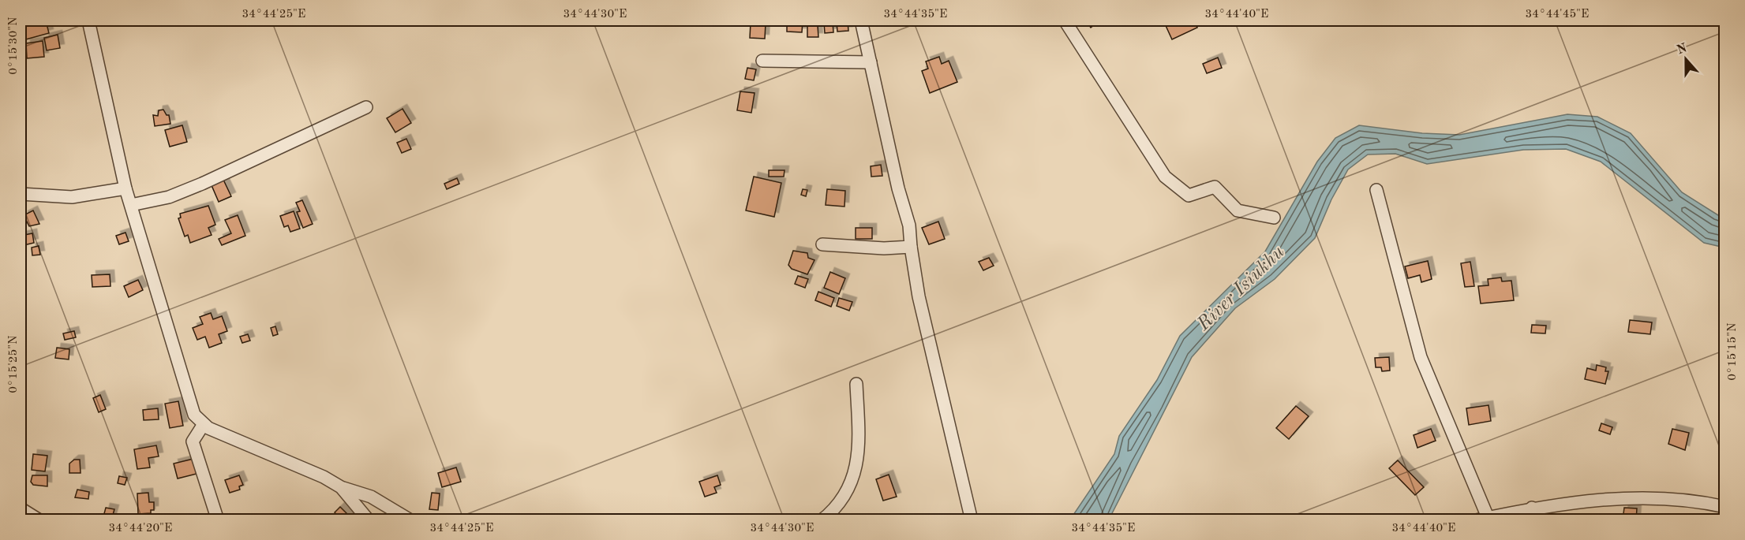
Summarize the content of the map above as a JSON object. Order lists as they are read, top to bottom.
{
  "water": ["River Isiukhu"],
  "north": "top",
  "coordinates": [
    "34°44'25\"E",
    "34°44'30\"E",
    "34°44'35\"E",
    "34°44'40\"E",
    "34°44'45\"E",
    "0°15'30\"N",
    "0°15'15\"N",
    "0°15'25\"N",
    "34°44'20\"E"
  ]
}
